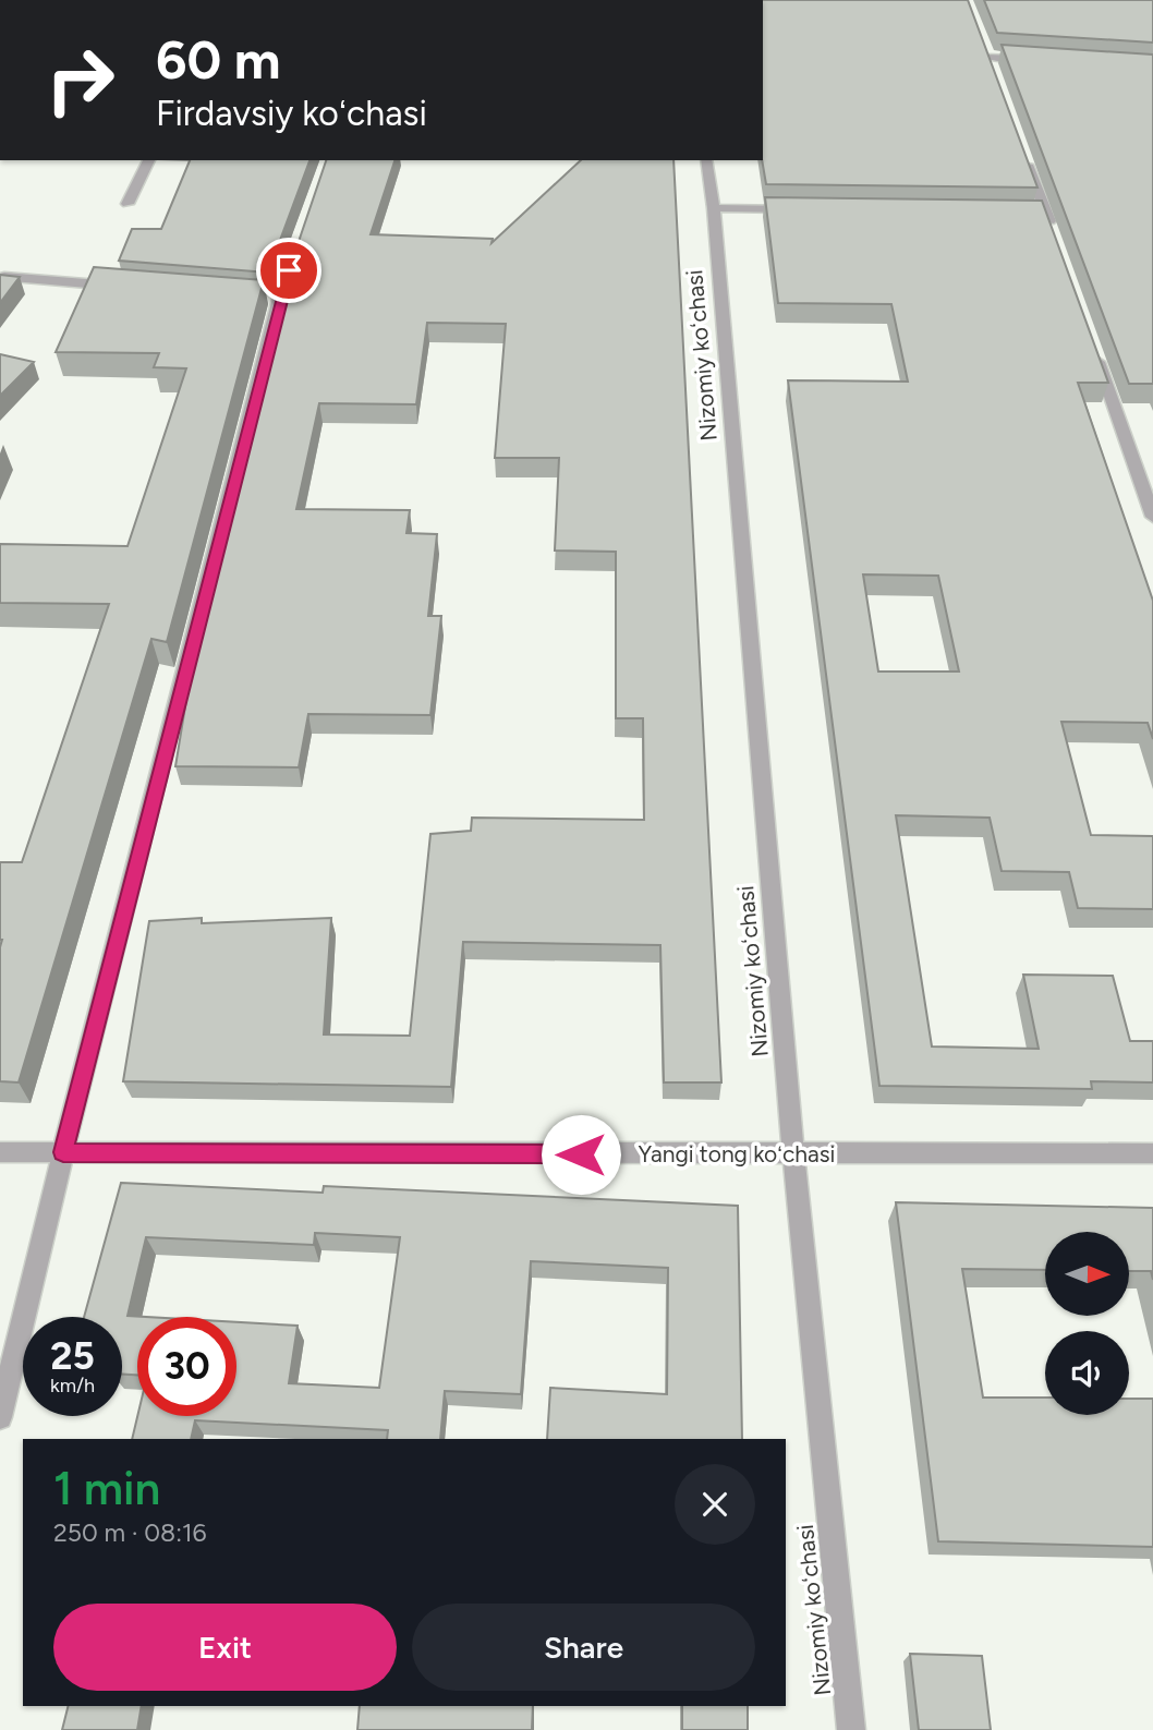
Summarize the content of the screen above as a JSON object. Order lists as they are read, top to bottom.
{
  "streets": {
    "street": ["Nizomiy koʻchasi", "Yangi tong koʻchasi"]
  },
  "crossings": [
    ["Nizomiy koʻchasi", "Yangi tong koʻchasi"]
  ],
  "north": "right",
  "page": {
    "turn": ["60 m", "Firdavsiy koʻchasi"],
    "speed": "25 km/h",
    "limit": "30",
    "heading": ["1 min", "250 m · 08:16"],
    "buttons": ["Exit", "Share"]
  }
}
